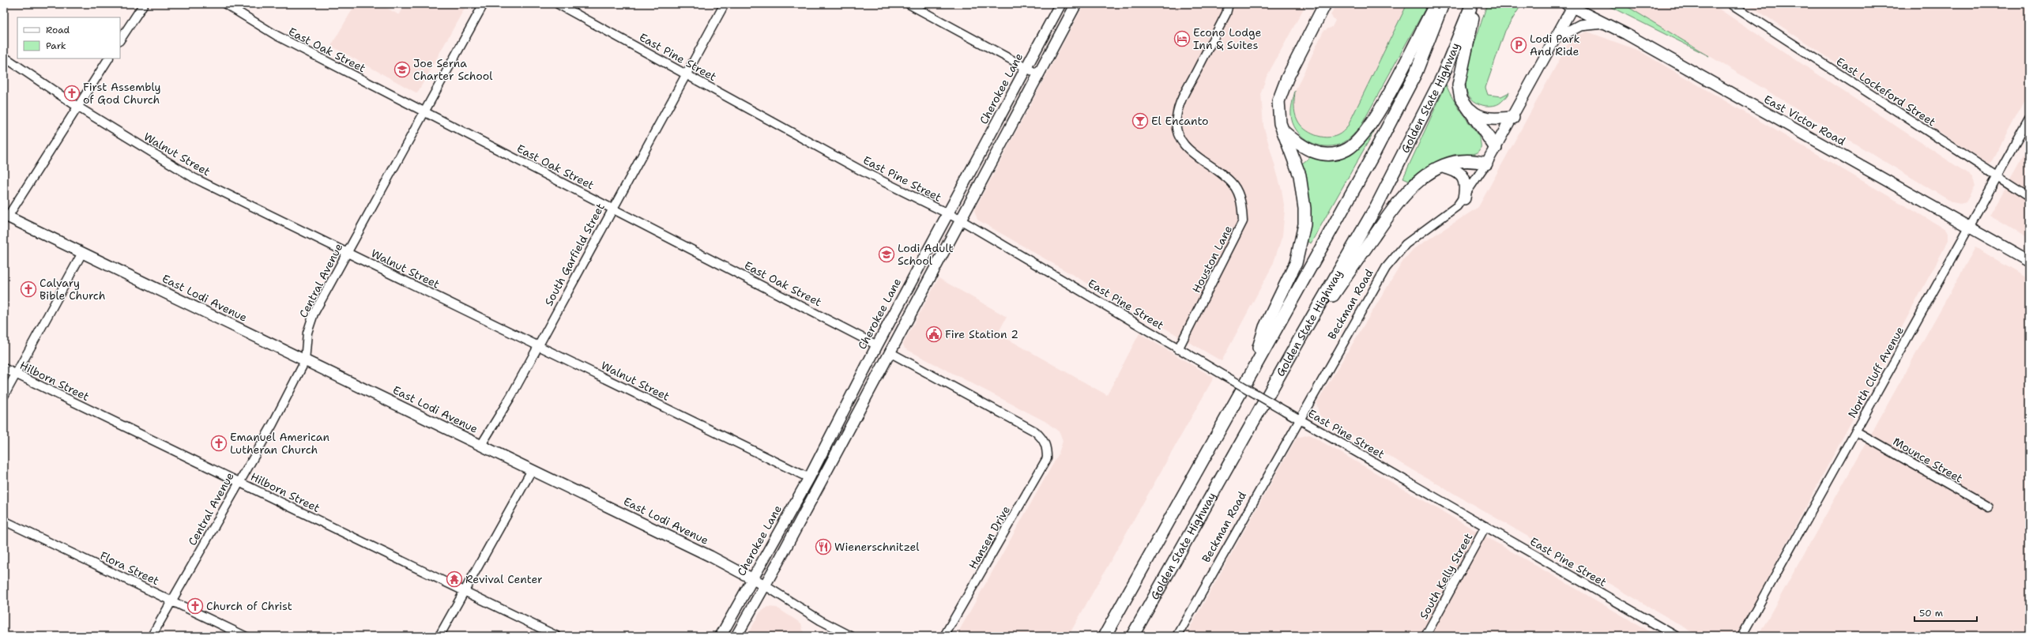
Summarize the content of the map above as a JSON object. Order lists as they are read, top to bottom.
{
  "streets": {
    "highway": ["Golden State Highway"],
    "main road": [
      "Cherokee Lane",
      "East Victor Road",
      "East Lodi Avenue",
      "Beckman Road"
    ],
    "street": [
      "East Oak Street",
      "East Pine Street",
      "East Lockeford Street",
      "Walnut Street",
      "South Garfield Street",
      "Houston Lane",
      "Central Avenue",
      "North Cluff Avenue",
      "Hilborn Street",
      "Mounce Street",
      "Hansen Drive",
      "Flora Street",
      "South Kelly Street"
    ]
  },
  "crossings": [
    ["East Oak Street", "Cherokee Lane"],
    ["East Oak Street", "South Garfield Street"],
    ["East Oak Street", "Central Avenue"],
    ["East Pine Street", "Cherokee Lane"],
    ["East Pine Street", "South Garfield Street"],
    ["East Pine Street", "Houston Lane"],
    ["East Pine Street", "Beckman Road"],
    ["East Pine Street", "South Kelly Street"],
    ["Cherokee Lane", "Walnut Street"],
    ["Cherokee Lane", "East Lodi Avenue"],
    ["East Lockeford Street", "North Cluff Avenue"],
    ["East Victor Road", "Beckman Road"],
    ["East Victor Road", "North Cluff Avenue"],
    ["Walnut Street", "South Garfield Street"],
    ["Walnut Street", "Central Avenue"],
    ["South Garfield Street", "East Lodi Avenue"],
    ["Central Avenue", "East Lodi Avenue"],
    ["Central Avenue", "Hilborn Street"],
    ["Central Avenue", "Flora Street"],
    ["North Cluff Avenue", "Mounce Street"]
  ],
  "places": {
    "hotel": ["Econo Lodge Inn & Suites"],
    "parking": ["Lodi Park And Ride"],
    "school or university": ["Joe Serna Charter School", "Lodi Adult School"],
    "church": [
      "First Assembly of God Church",
      "Calvary Bible Church",
      "Emanuel American Lutheran Church",
      "Church of Christ"
    ],
    "bar": ["El Encanto"],
    "public building": ["Fire Station 2"],
    "restaurant": ["Wienerschnitzel"],
    "temple": ["Revival Center"]
  },
  "legend": ["Road", "Park"],
  "scale_bar": "50 m"
}
